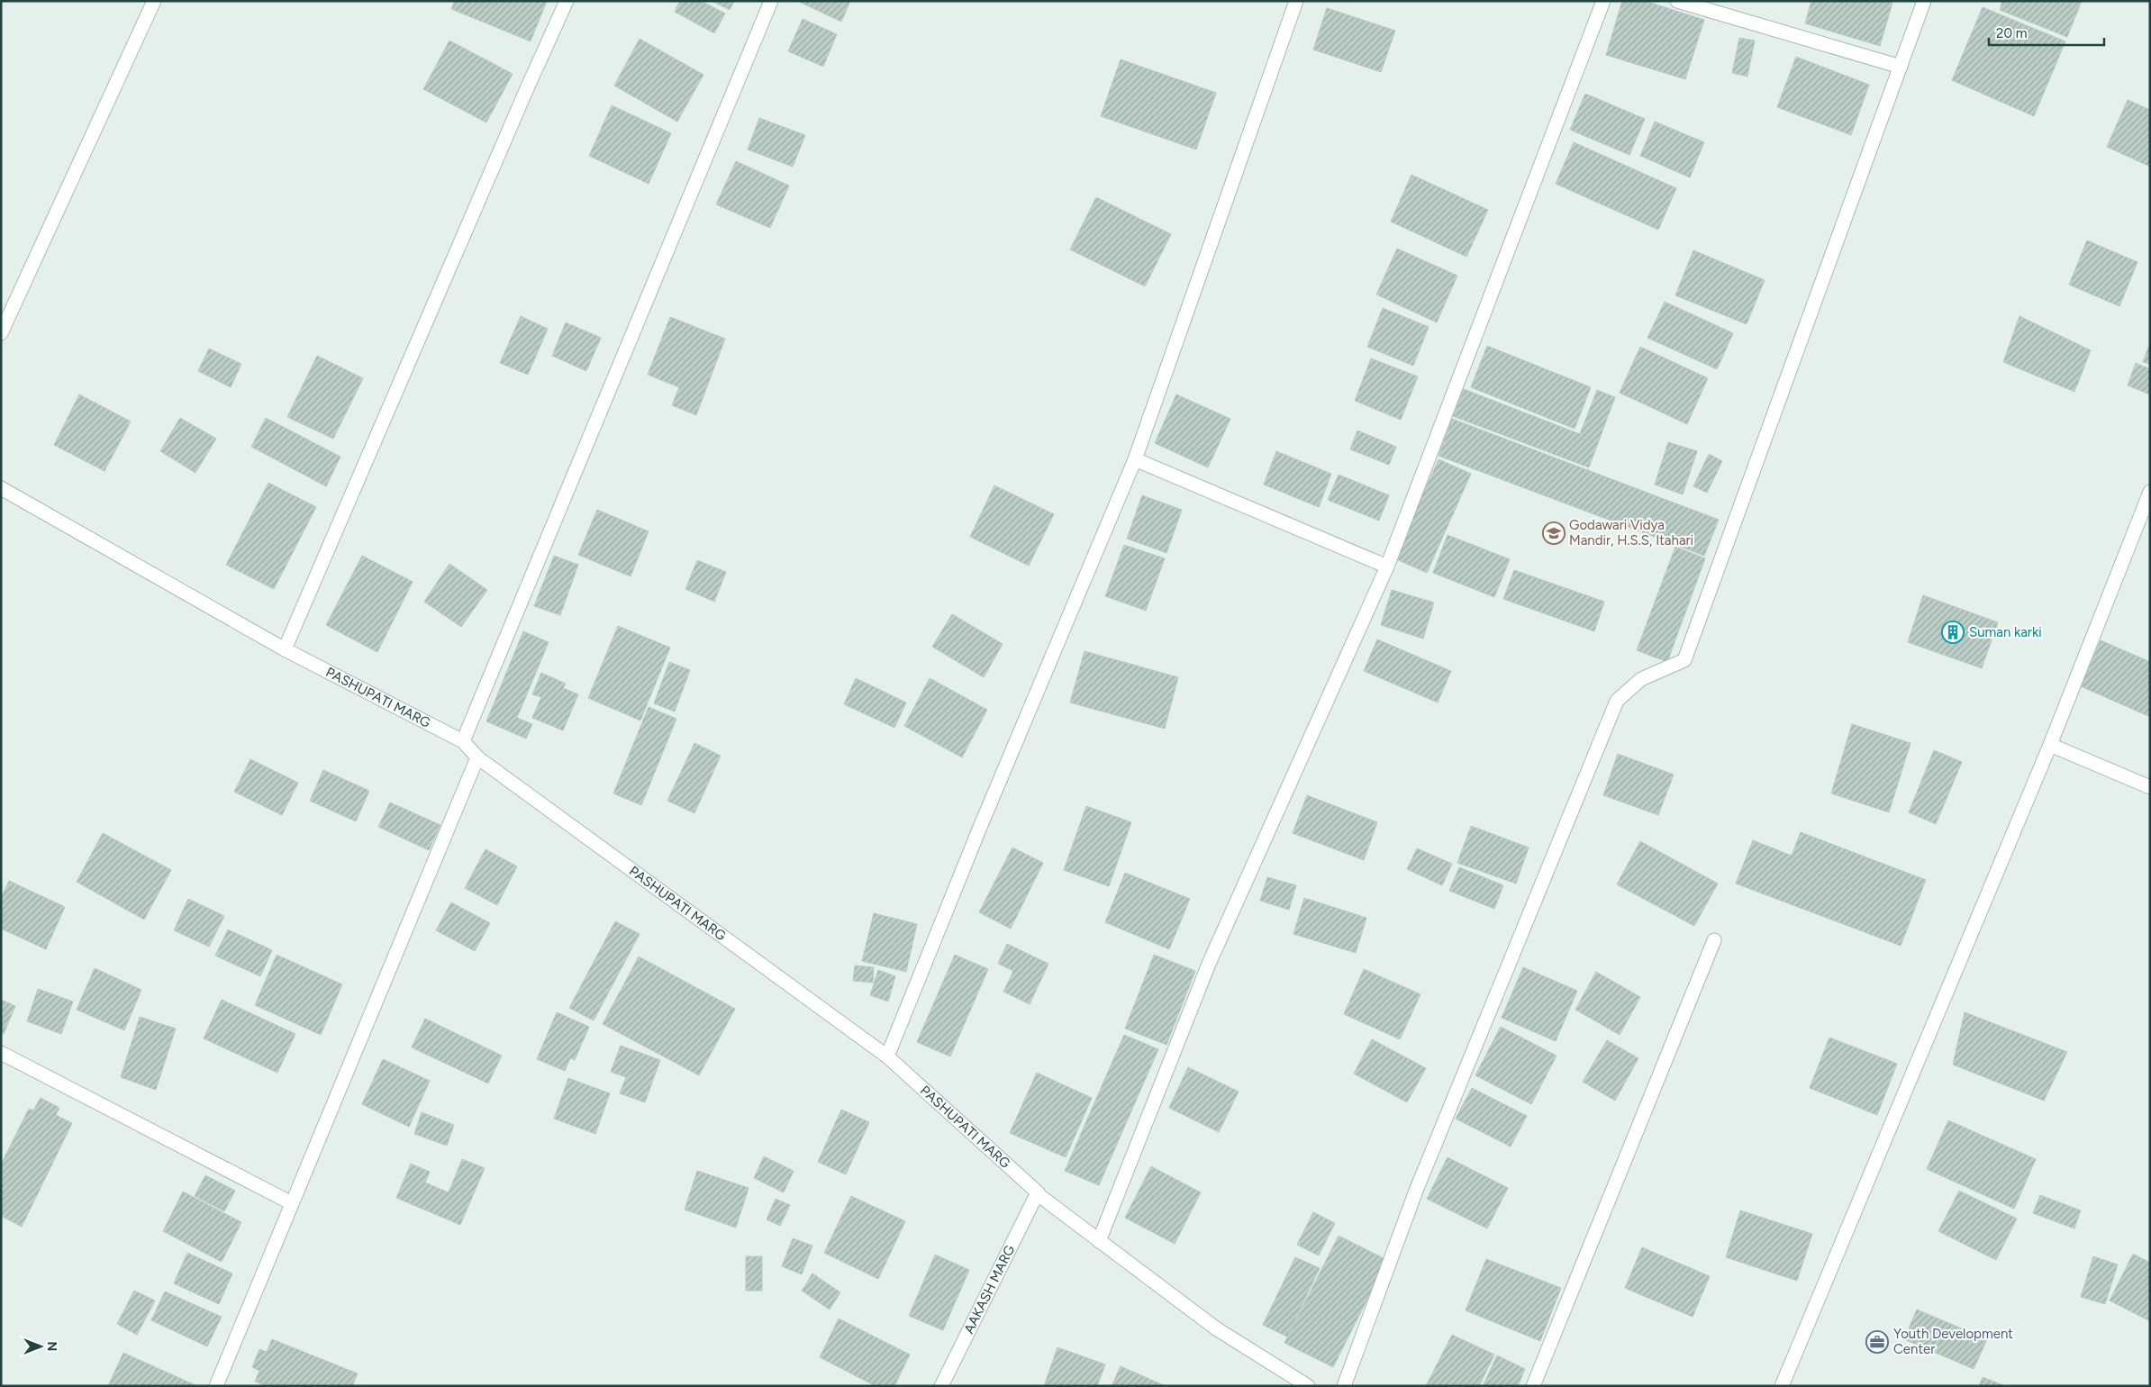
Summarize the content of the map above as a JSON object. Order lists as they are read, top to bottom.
{
  "streets": {
    "street": ["PASHUPATI MARG", "AAKASH MARG"]
  },
  "crossings": [
    ["PASHUPATI MARG", "AAKASH MARG"]
  ],
  "places": {
    "school or university": ["Godawari Vidya Mandir, H.S.S, Itahari"],
    "building": ["Suman karki"],
    "office": ["Youth Development Center"]
  },
  "scale_bar": "20 m",
  "north": "right"
}
